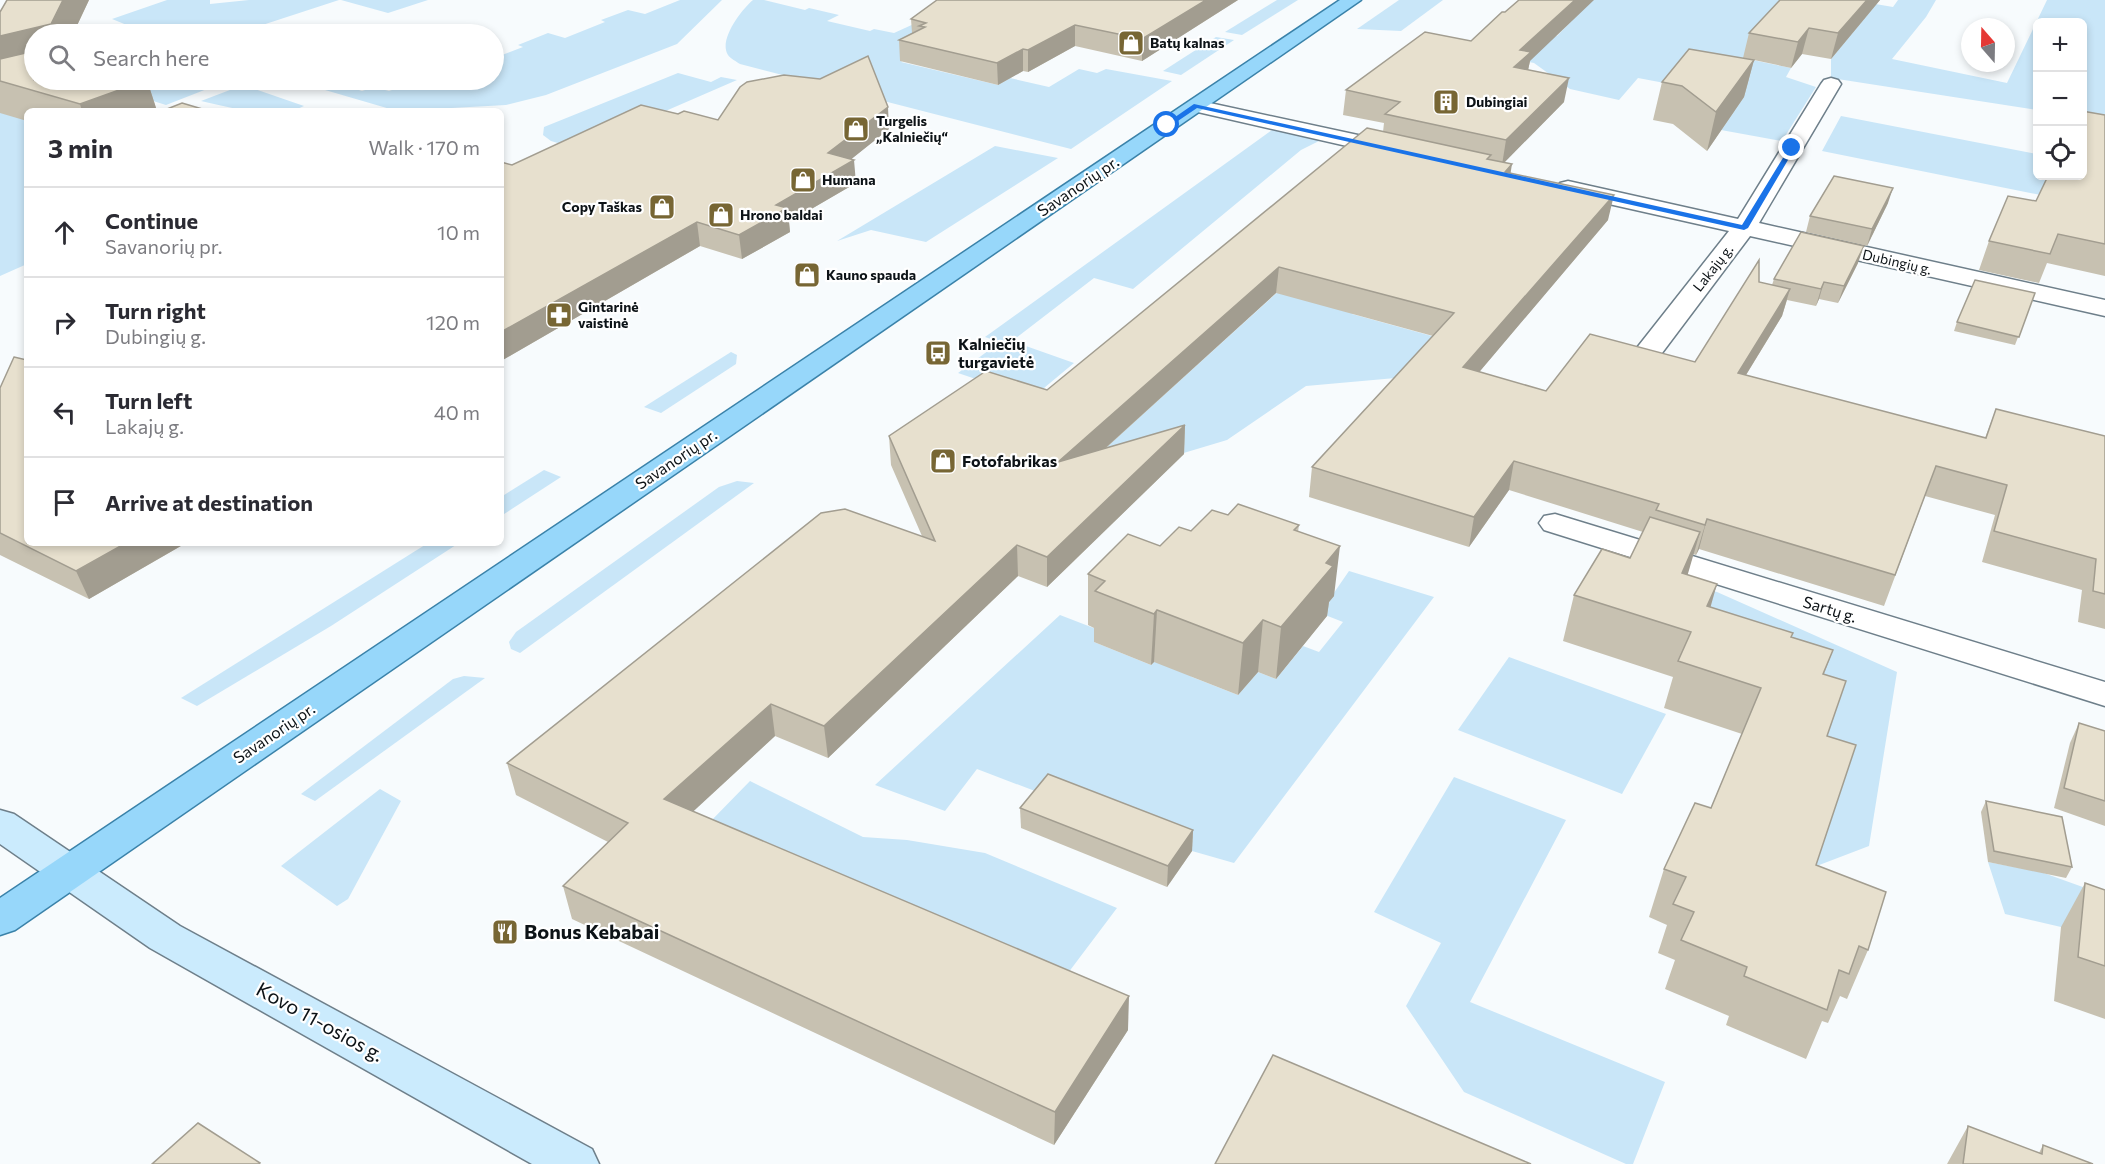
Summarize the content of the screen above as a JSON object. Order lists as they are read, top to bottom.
{
  "streets": {
    "main road": ["Savanorių pr.", "Kovo 11-osios g."],
    "street": ["Dubingių g.", "Lakajų g.", "Sartų g."]
  },
  "crossings": [
    ["Savanorių pr.", "Kovo 11-osios g."],
    ["Dubingių g.", "Lakajų g."]
  ],
  "places": {
    "shop": [
      "Batų kalnas",
      "Turgelis „Kalniečių“",
      "Humana",
      "Copy Taškas",
      "Hrono baldai",
      "Kauno spauda",
      "Fotofabrikas"
    ],
    "building": ["Dubingiai"],
    "pharmacy": ["Gintarinė vaistinė"],
    "bus stop": ["Kalniečių turgavietė"],
    "restaurant": ["Bonus Kebabai"]
  },
  "north": "top",
  "page": {
    "map_buttons": ["+", "−"],
    "search": "Search here",
    "heading": ["3 min", "Walk · 170 m"],
    "list": [
      ["Continue", "Savanorių pr.", "10 m"],
      ["Turn right", "Dubingių g.", "120 m"],
      ["Turn left", "Lakajų g.", "40 m"],
      "Arrive at destination"
    ]
  }
}
